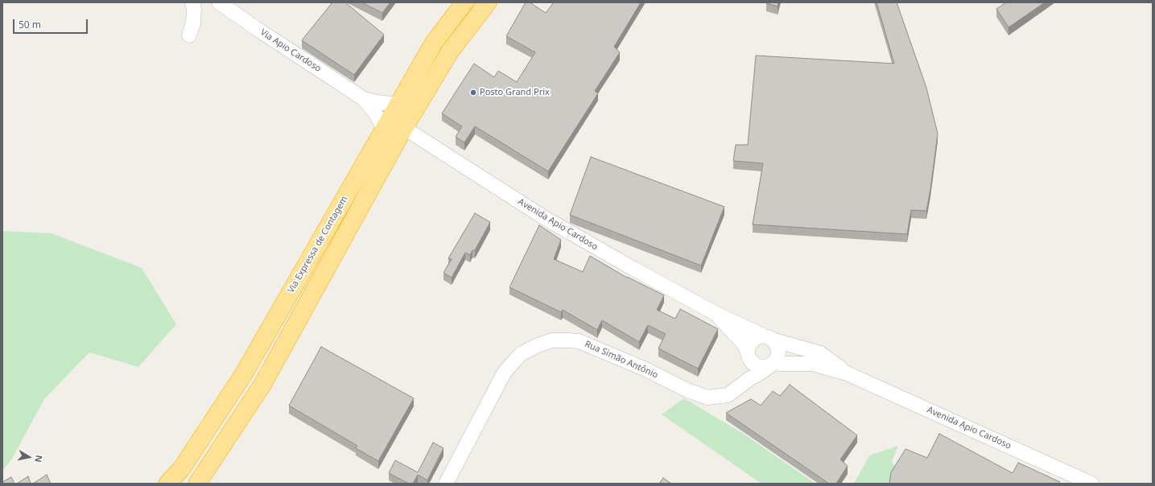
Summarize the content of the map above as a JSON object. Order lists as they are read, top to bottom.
{
  "streets": {
    "highway": ["Via Expressa de Contagem"],
    "street": ["Via Apio Cardoso", "Avenida Apio Cardoso", "Rua Simão Antônio"]
  },
  "crossings": [
    ["Via Apio Cardoso", "Via Expressa de Contagem"],
    ["Avenida Apio Cardoso", "Via Expressa de Contagem"],
    ["Avenida Apio Cardoso", "Rua Simão Antônio"]
  ],
  "places": ["Posto Grand Prix"],
  "scale_bar": "50 m",
  "north": "right"
}
